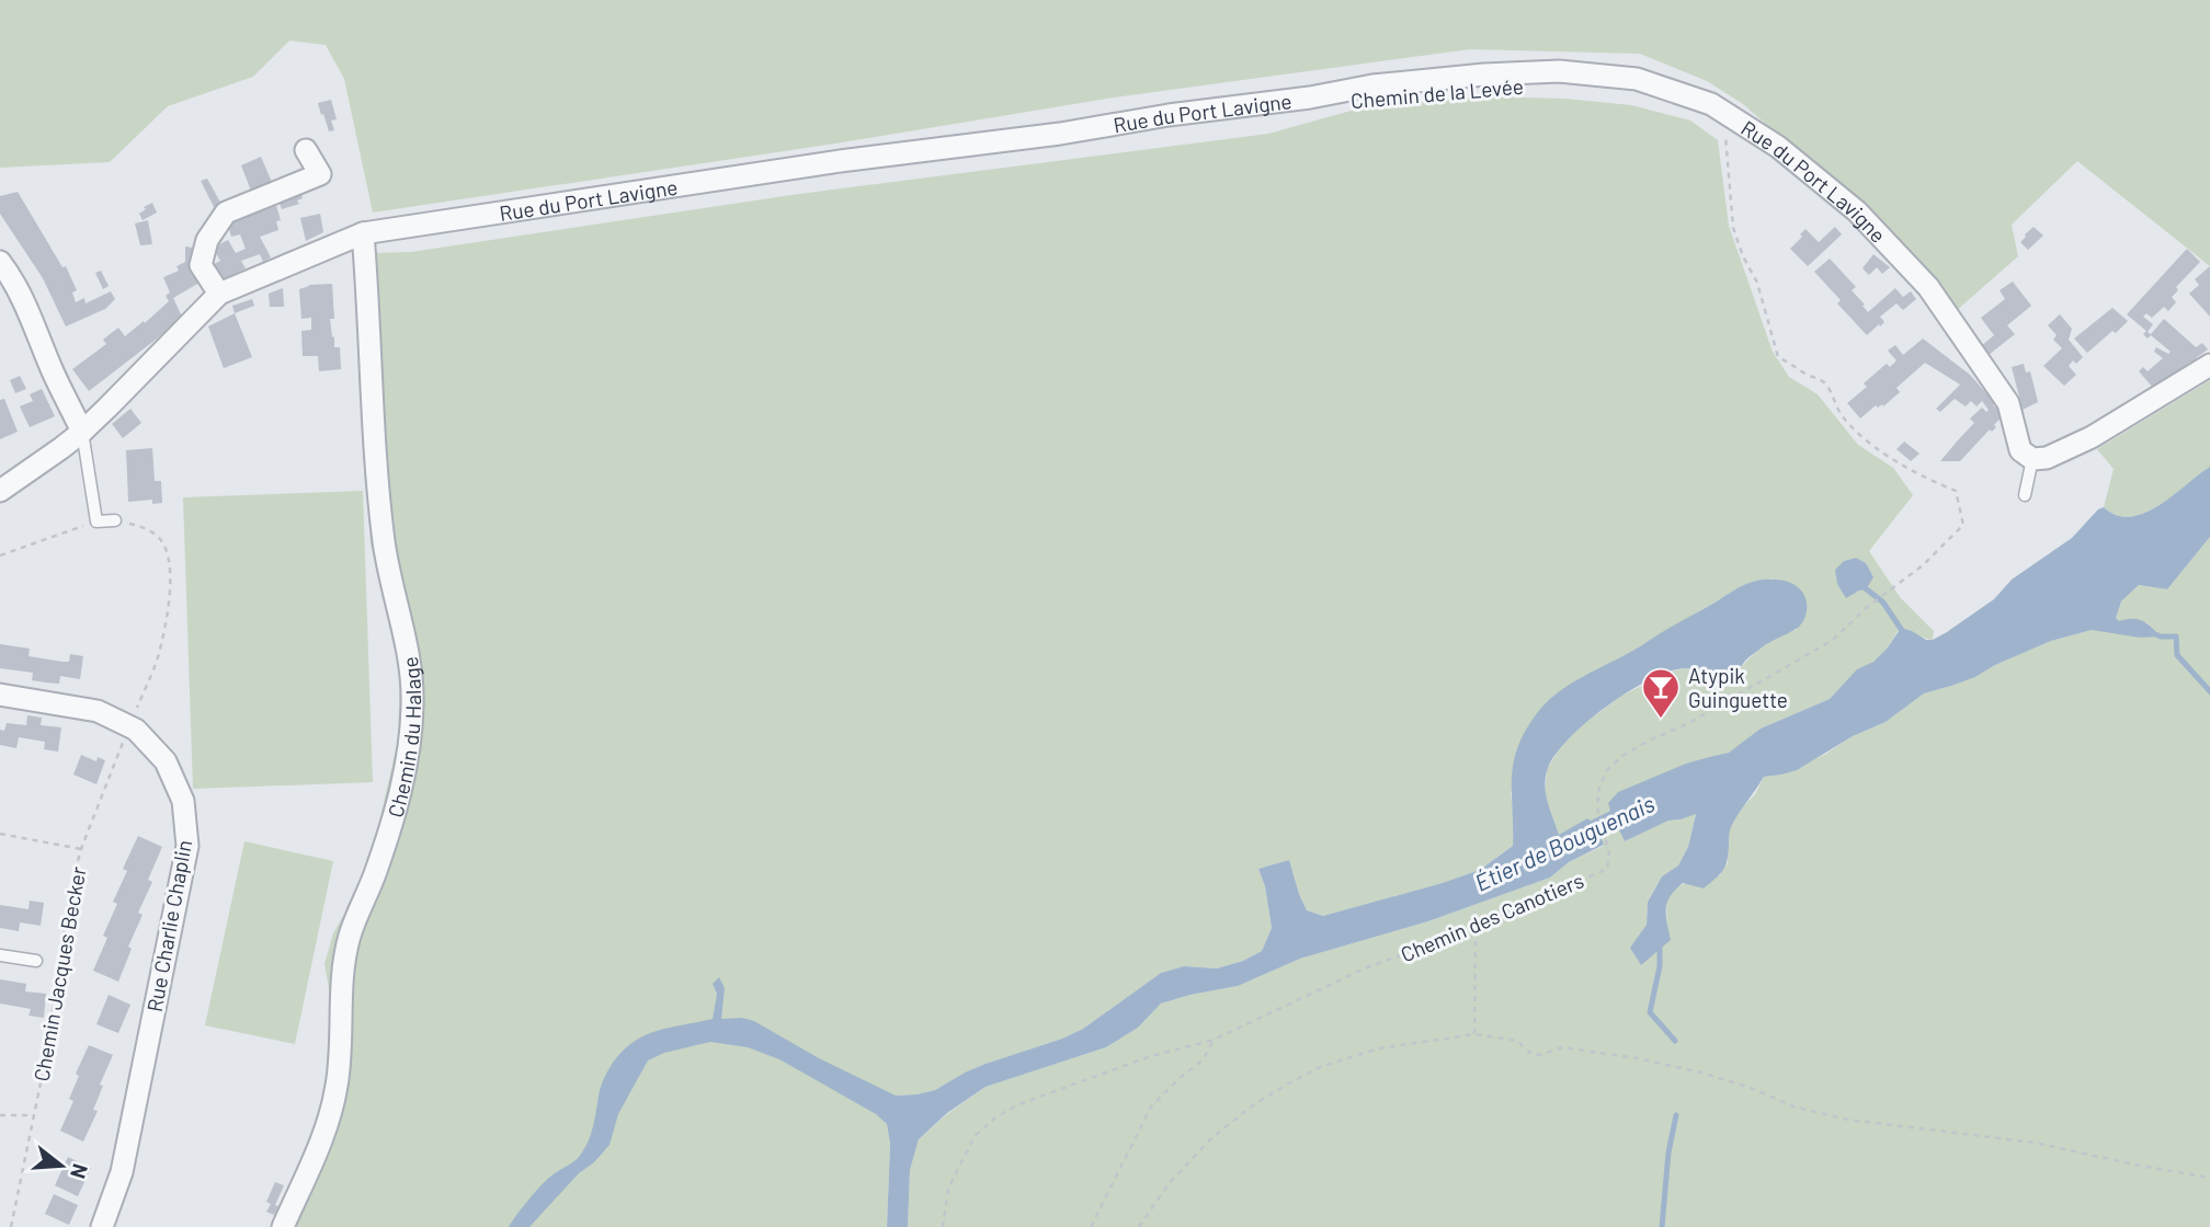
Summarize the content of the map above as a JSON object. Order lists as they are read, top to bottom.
{
  "streets": {
    "street": ["Rue du Port Lavigne", "Chemin du Halage", "Rue Charlie Chaplin"],
    "path": ["Chemin des Canotiers", "Chemin Jacques Becker"]
  },
  "crossings": [
    ["Rue du Port Lavigne", "Chemin du Halage"],
    ["Rue Charlie Chaplin", "Chemin Jacques Becker"]
  ],
  "water": ["Étier de Bouguenais"],
  "places": {
    "bar": ["Atypik Guinguette"]
  },
  "north": "right"
}
